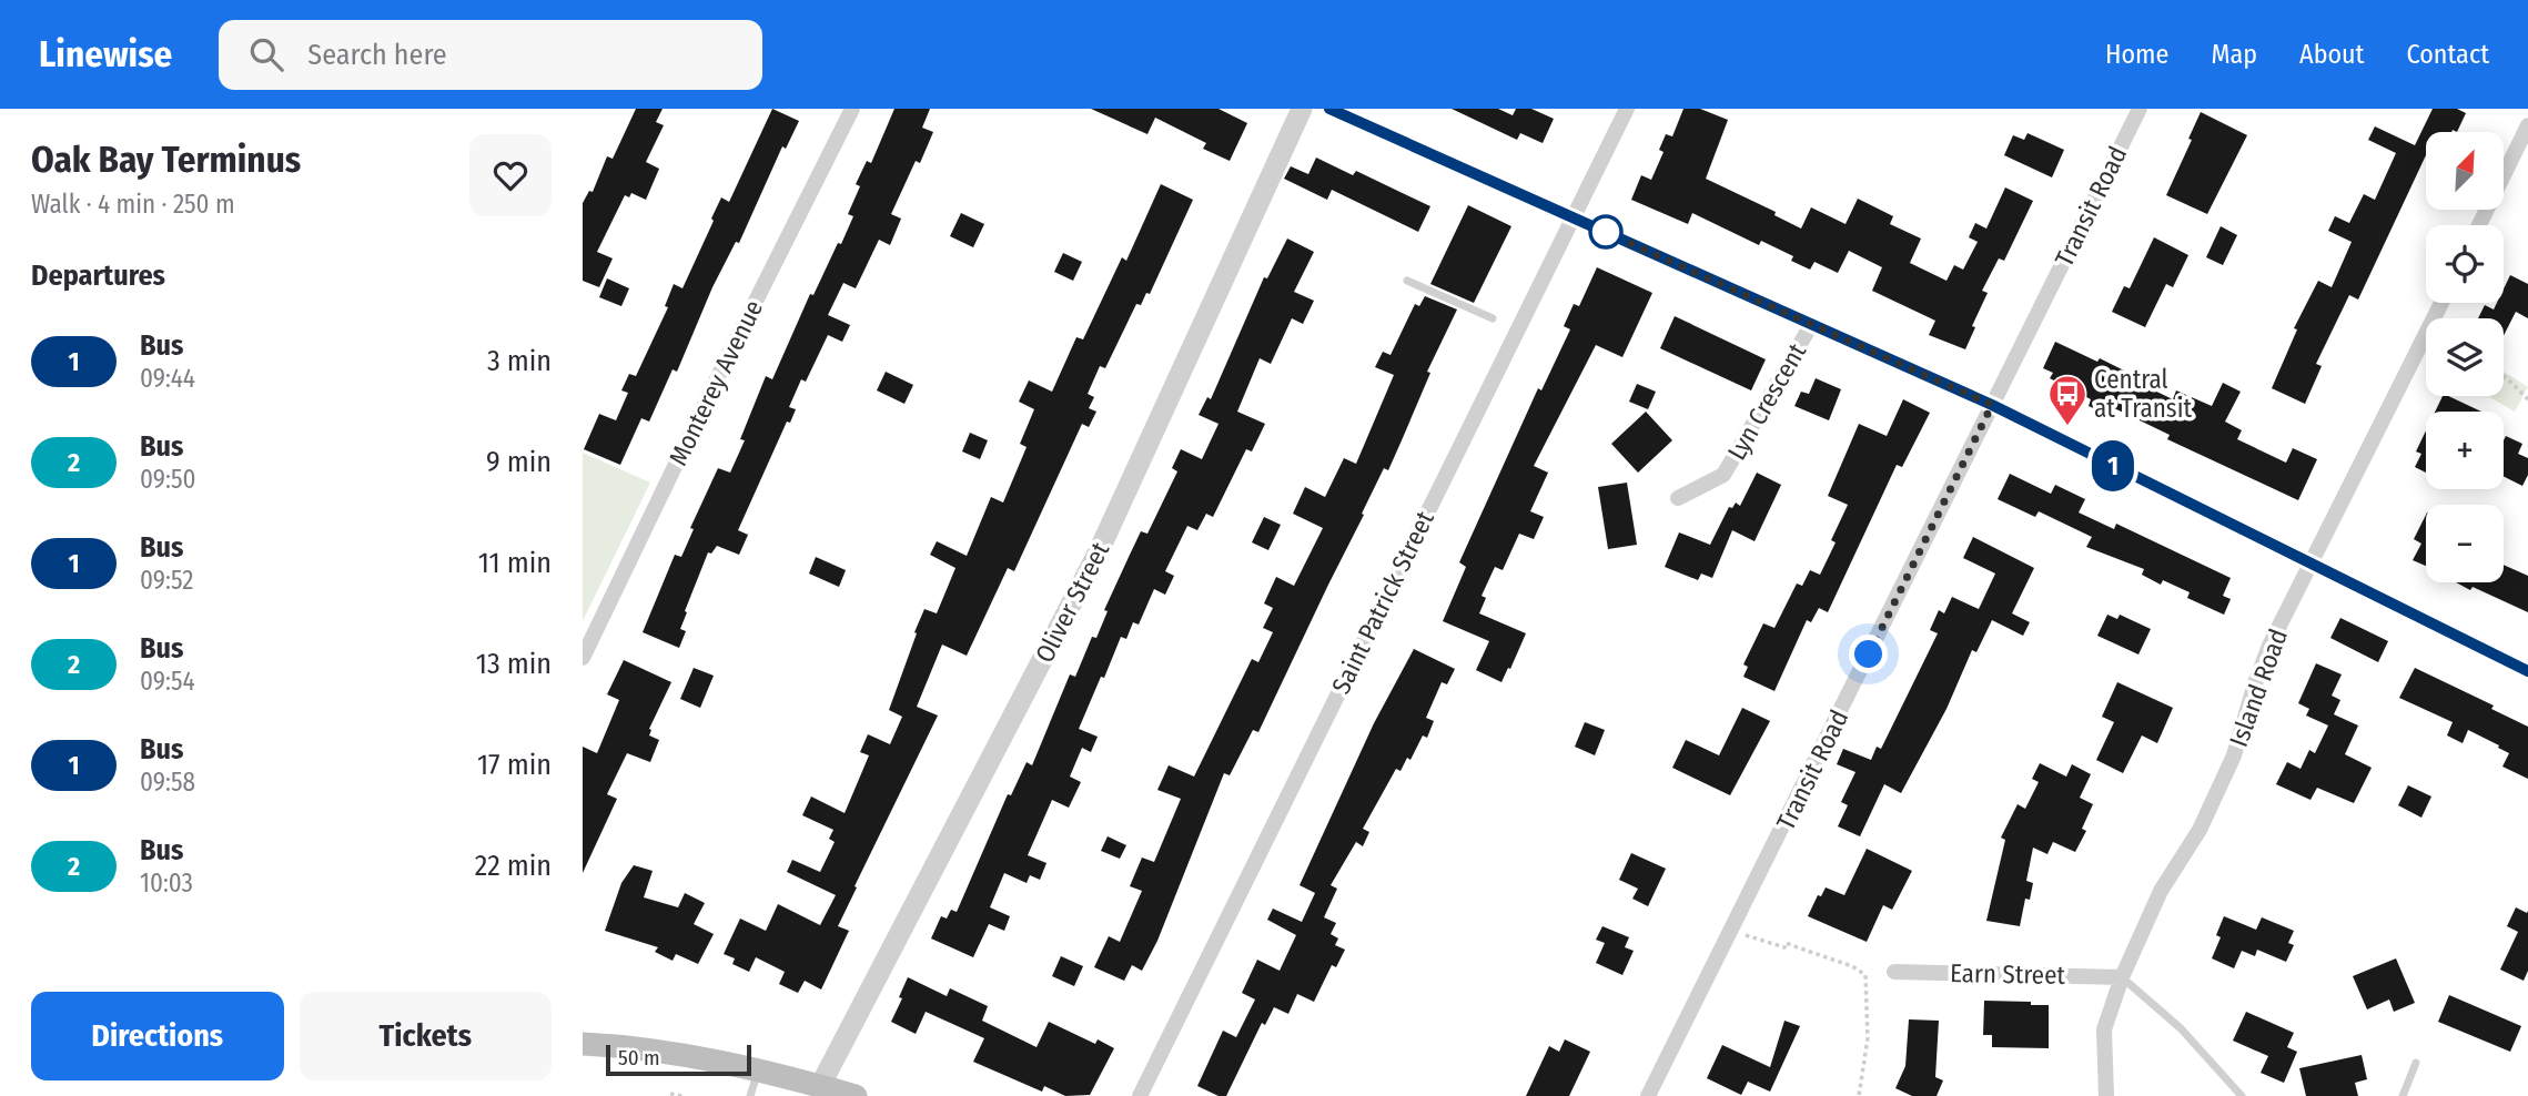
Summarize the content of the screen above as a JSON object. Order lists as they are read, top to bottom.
{
  "streets": {
    "street": [
      "Transit Road",
      "Monterey Avenue",
      "Lyn Crescent",
      "Oliver Street",
      "Saint Patrick Street",
      "Island Road",
      "Earn Street"
    ]
  },
  "crossings": [
    ["Island Road", "Earn Street"]
  ],
  "places": {
    "bus stop": ["Central at Transit"]
  },
  "lines": ["bus line 1"],
  "scale_bar": "50 m",
  "north": "top right",
  "page": {
    "header": "Linewise",
    "search": "Search here",
    "nav": [
      "Home",
      "Map",
      "About",
      "Contact"
    ],
    "heading": [
      ["Oak Bay Terminus", "Walk · 4 min · 250 m"],
      "Departures"
    ],
    "on_map": "1",
    "map_buttons": ["+", "−"],
    "list": [
      {
        "mark": "1",
        "name": "Bus",
        "note": "09:44",
        "value": "3 min"
      },
      {
        "mark": "2",
        "name": "Bus",
        "note": "09:50",
        "value": "9 min"
      },
      {
        "mark": "1",
        "name": "Bus",
        "note": "09:52",
        "value": "11 min"
      },
      {
        "mark": "2",
        "name": "Bus",
        "note": "09:54",
        "value": "13 min"
      },
      {
        "mark": "1",
        "name": "Bus",
        "note": "09:58",
        "value": "17 min"
      },
      {
        "mark": "2",
        "name": "Bus",
        "note": "10:03",
        "value": "22 min"
      }
    ],
    "buttons": ["Directions", "Tickets"],
    "scale": "50 m"
  }
}
